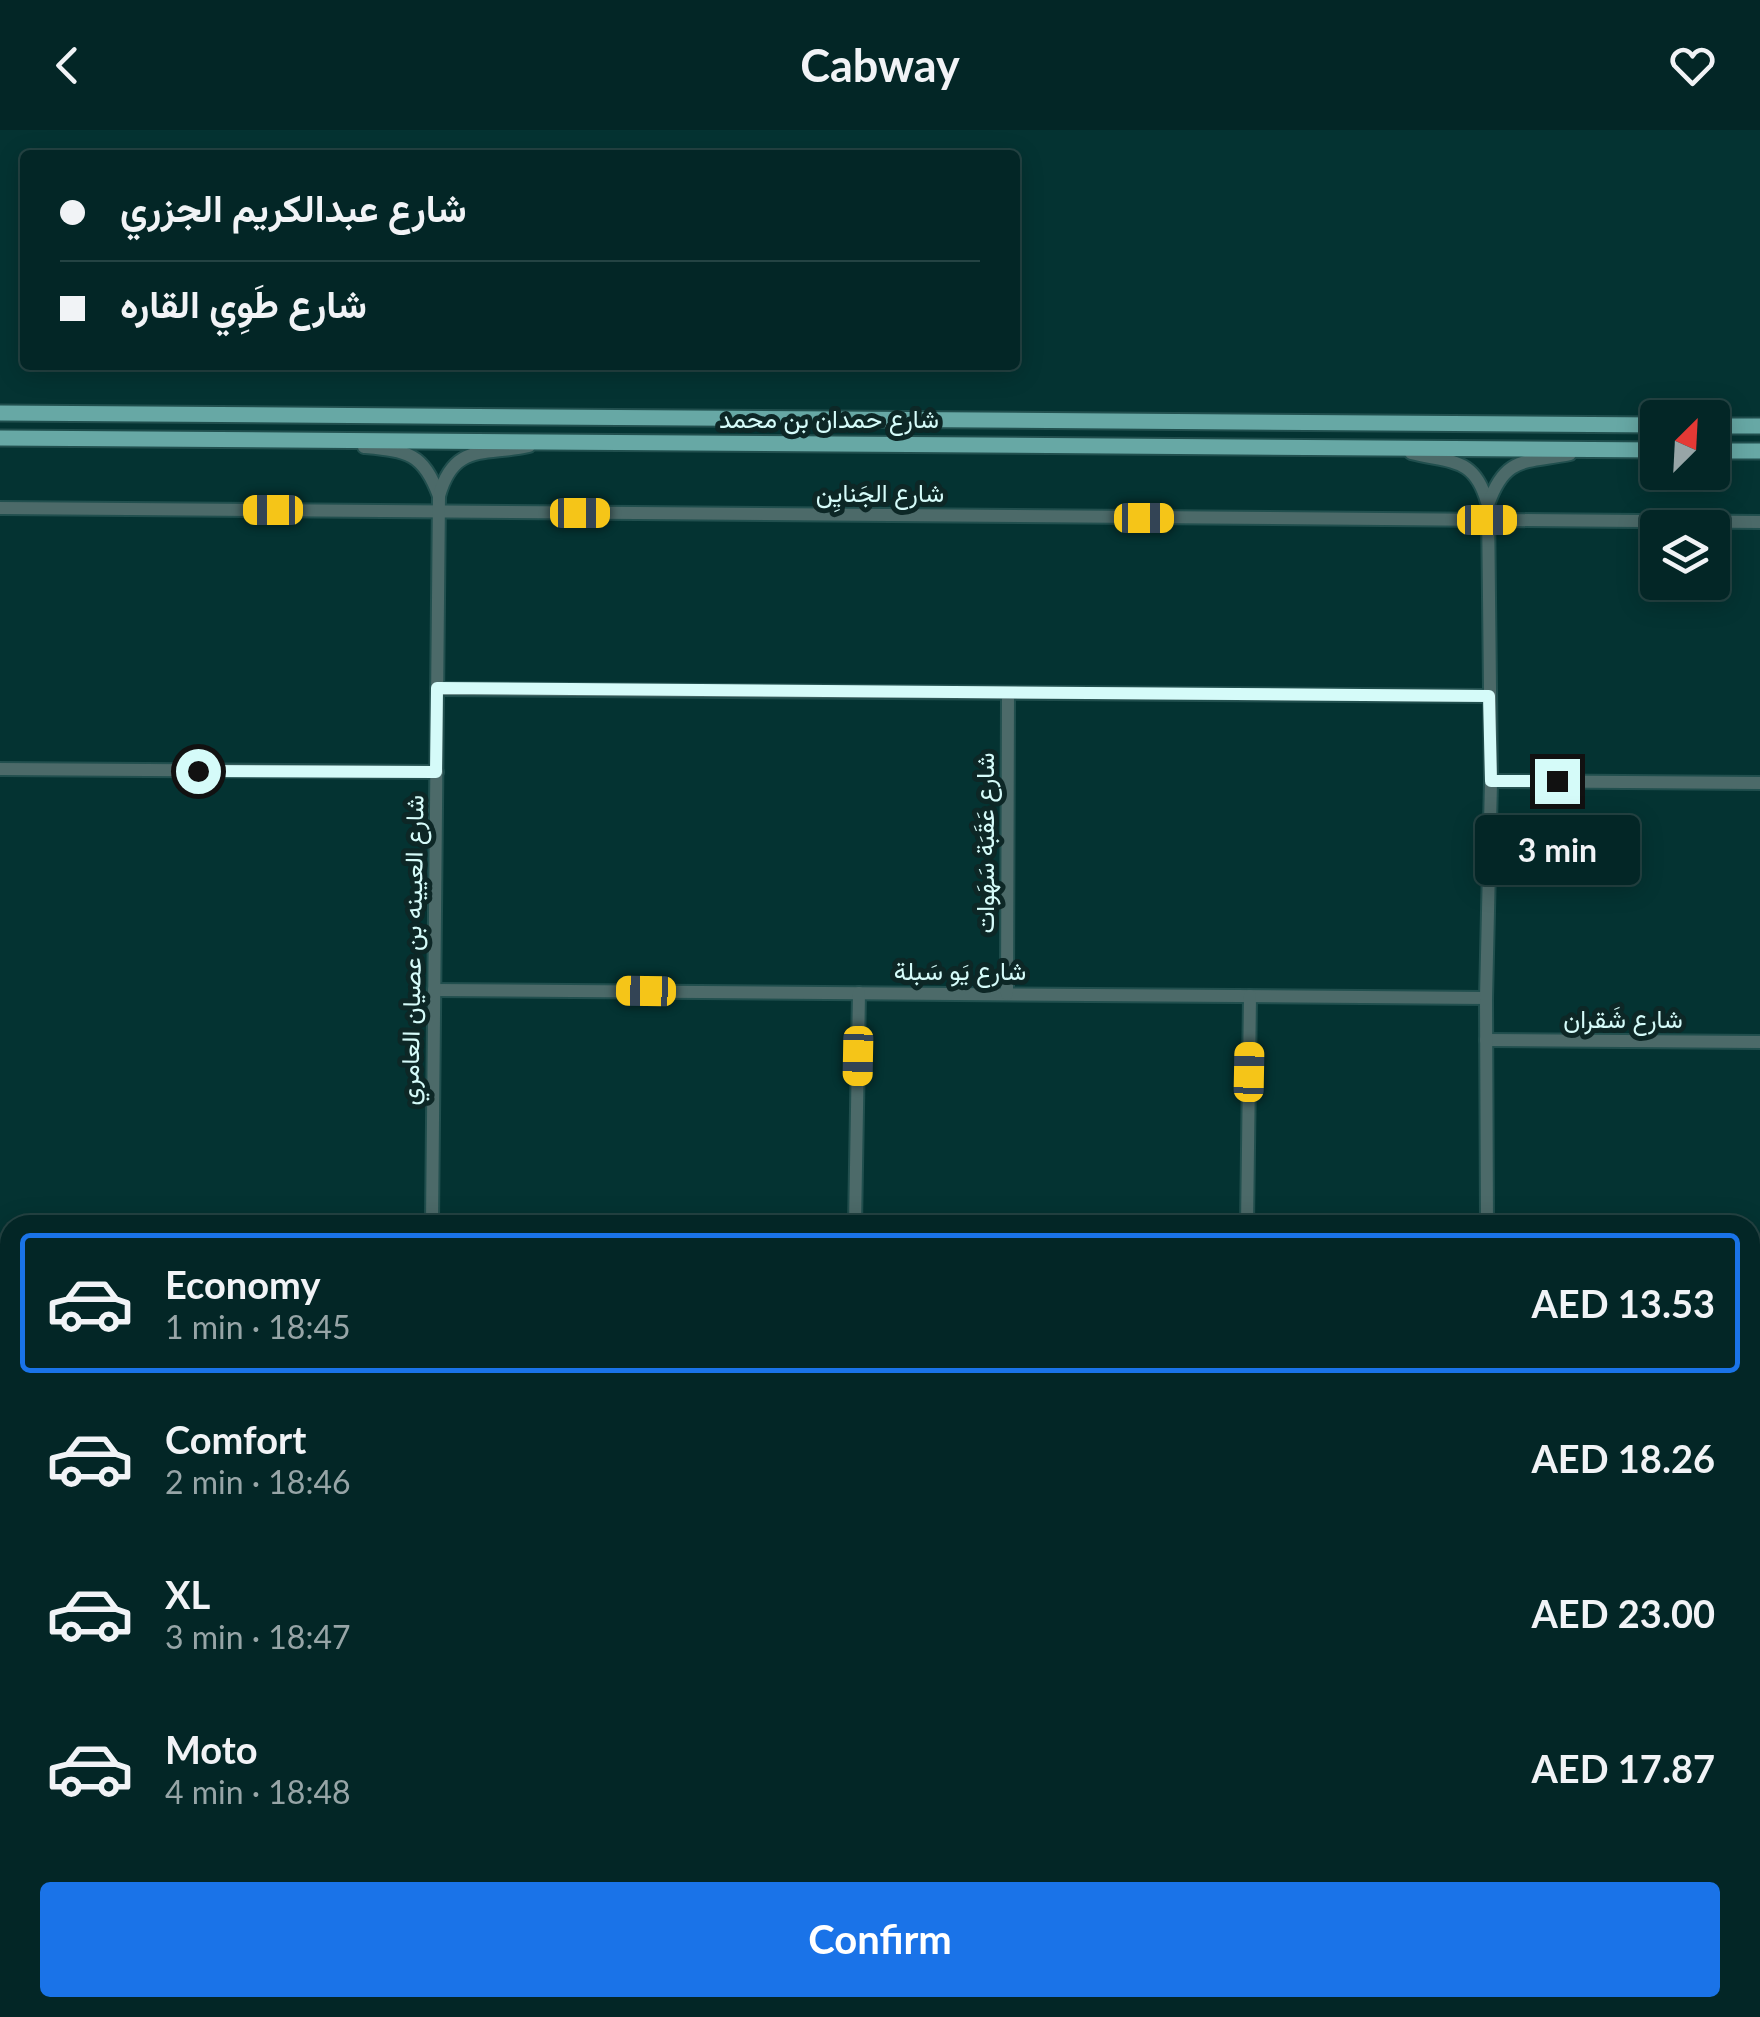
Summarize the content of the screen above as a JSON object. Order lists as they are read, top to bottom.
{
  "streets": {
    "main road": ["شارع حمدان بن محمد"],
    "street": [
      "شارع الجَنايِن",
      "شارع عَقَبَة سَهَوات",
      "شارع العيينه بن عصيان العامري",
      "شارع يَو سَبلة",
      "شارع شَقران"
    ]
  },
  "crossings": [
    ["شارع الجَنايِن", "شارع العيينه بن عصيان العامري"],
    ["شارع عَقَبَة سَهَوات", "شارع يَو سَبلة"],
    ["شارع العيينه بن عصيان العامري", "شارع يَو سَبلة"]
  ],
  "north": "top right",
  "page": {
    "header": "Cabway",
    "banner": ["شارع عبدالكريم الجزري", "شارع طَوِي القاره"],
    "bubble": "3 min",
    "list": [
      {
        "name": "Economy",
        "note": "1 min · 18:45",
        "value": "AED 13.53"
      },
      {
        "name": "Comfort",
        "note": "2 min · 18:46",
        "value": "AED 18.26"
      },
      {
        "name": "XL",
        "note": "3 min · 18:47",
        "value": "AED 23.00"
      },
      {
        "name": "Moto",
        "note": "4 min · 18:48",
        "value": "AED 17.87"
      }
    ],
    "buttons": "Confirm"
  }
}
